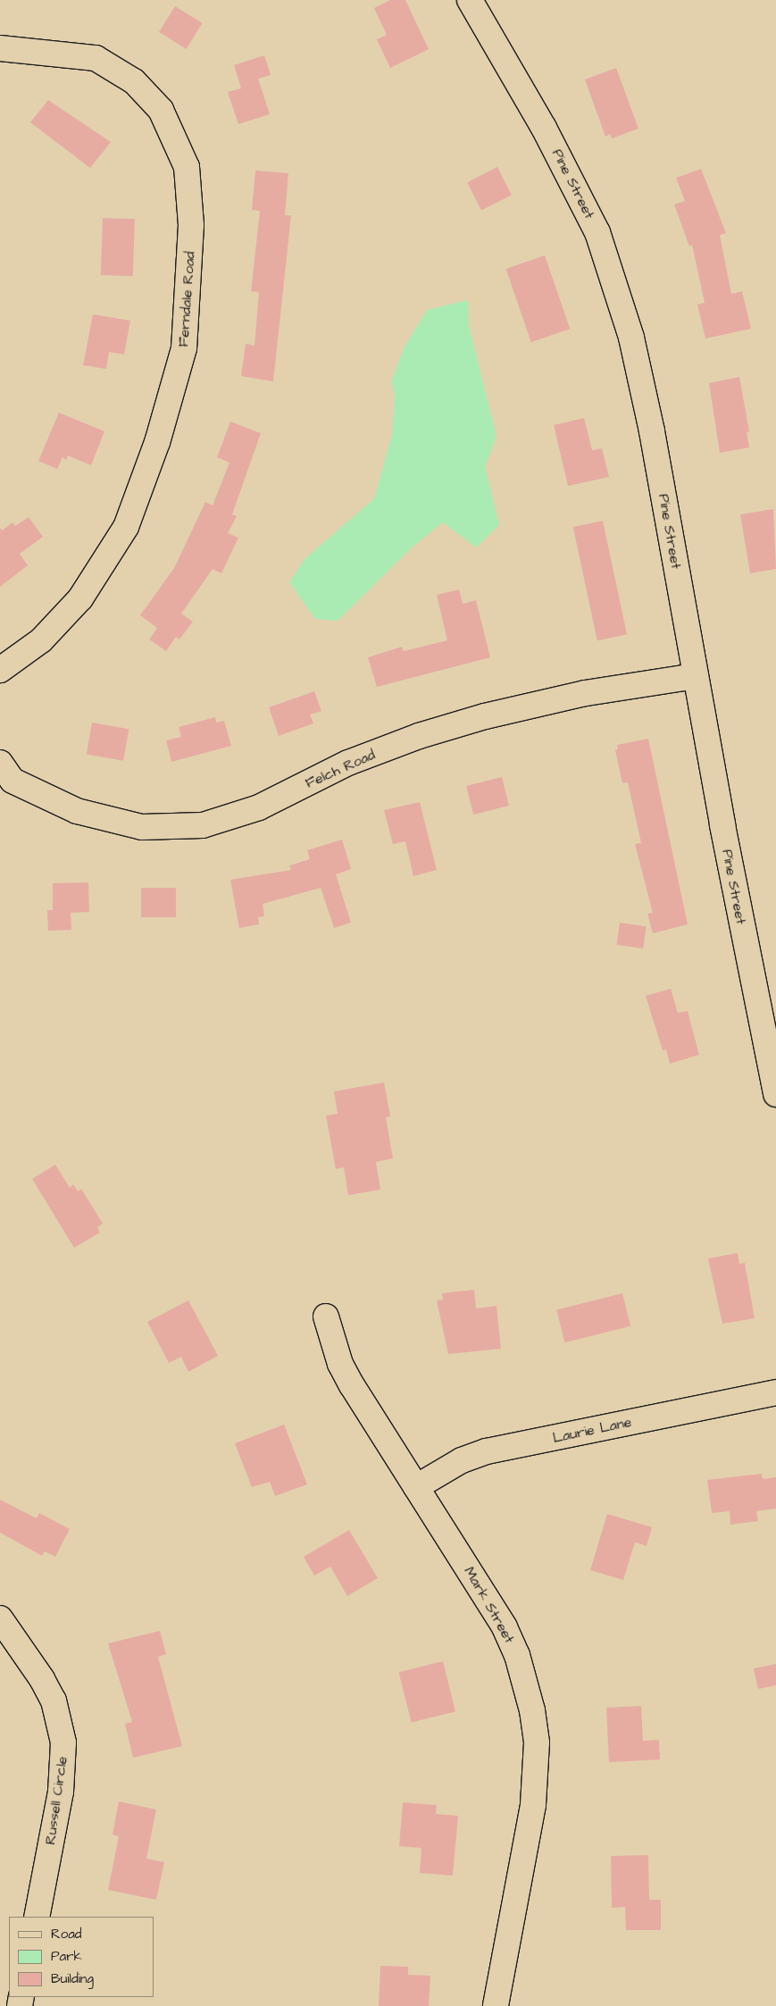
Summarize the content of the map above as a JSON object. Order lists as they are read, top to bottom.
{
  "streets": {
    "street": [
      "Pine Street",
      "Ferndale Road",
      "Felch Road",
      "Laurie Lane",
      "Mark Street",
      "Russell Circle"
    ]
  },
  "crossings": [
    ["Pine Street", "Felch Road"],
    ["Laurie Lane", "Mark Street"]
  ],
  "legend": ["Road", "Park", "Building"]
}
